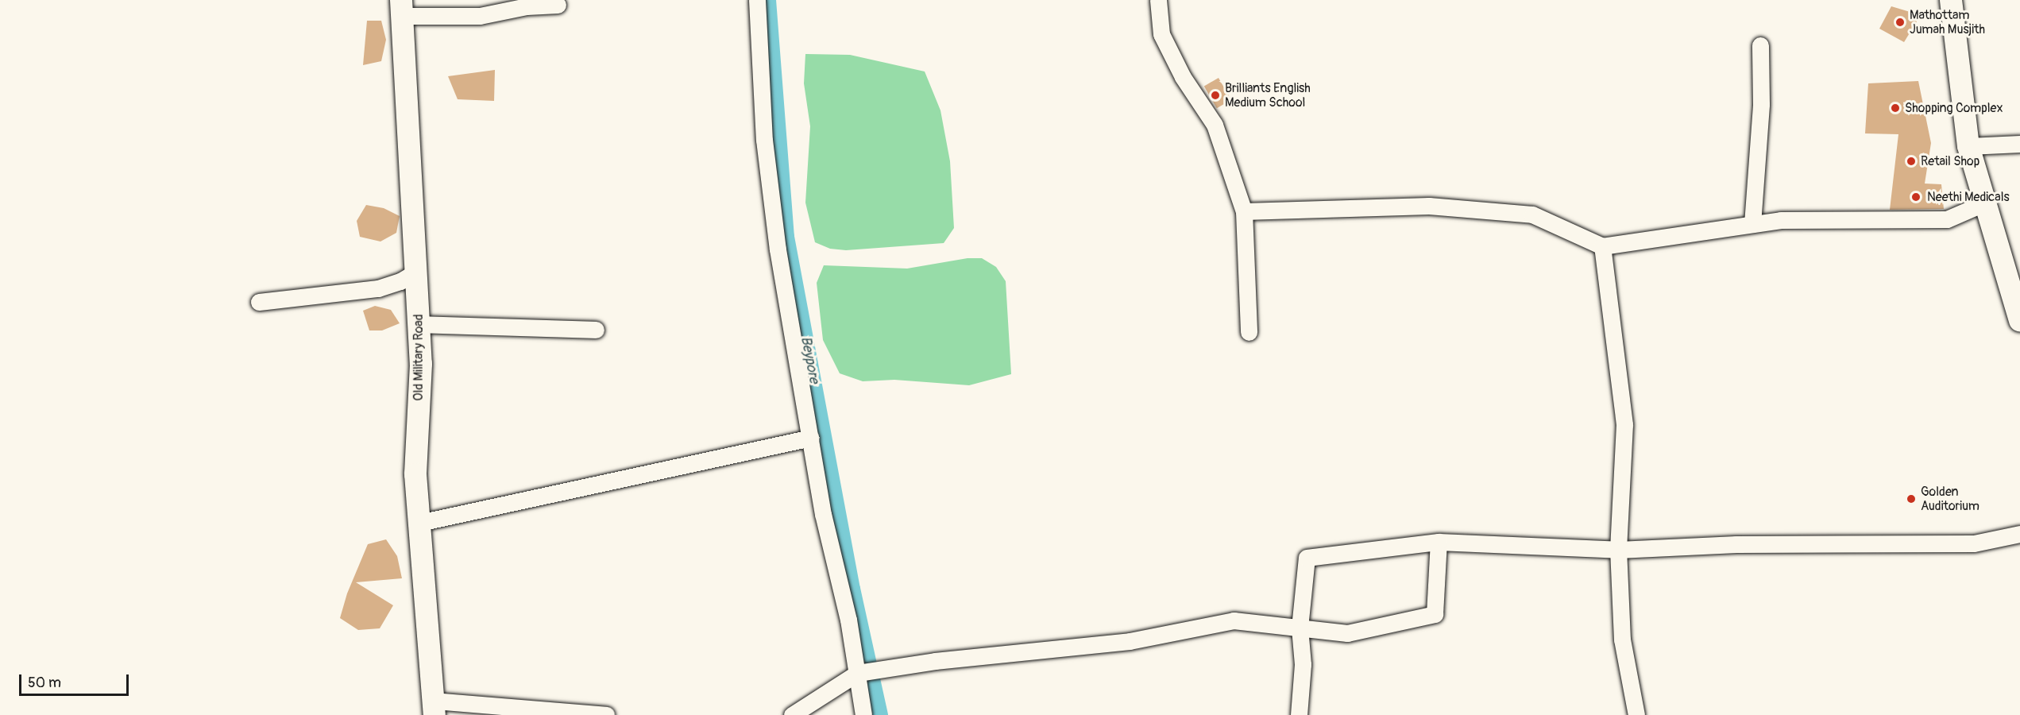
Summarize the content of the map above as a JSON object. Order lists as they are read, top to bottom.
{
  "streets": {
    "main road": ["Old Military Road"]
  },
  "water": ["Beypore"],
  "places": [
    "Mathottam Jumah Musjith",
    "Brilliants English Medium School",
    "Shopping Complex",
    "Retail Shop",
    "Neethi Medicals",
    "Golden Auditorium"
  ],
  "scale_bar": "50 m"
}
